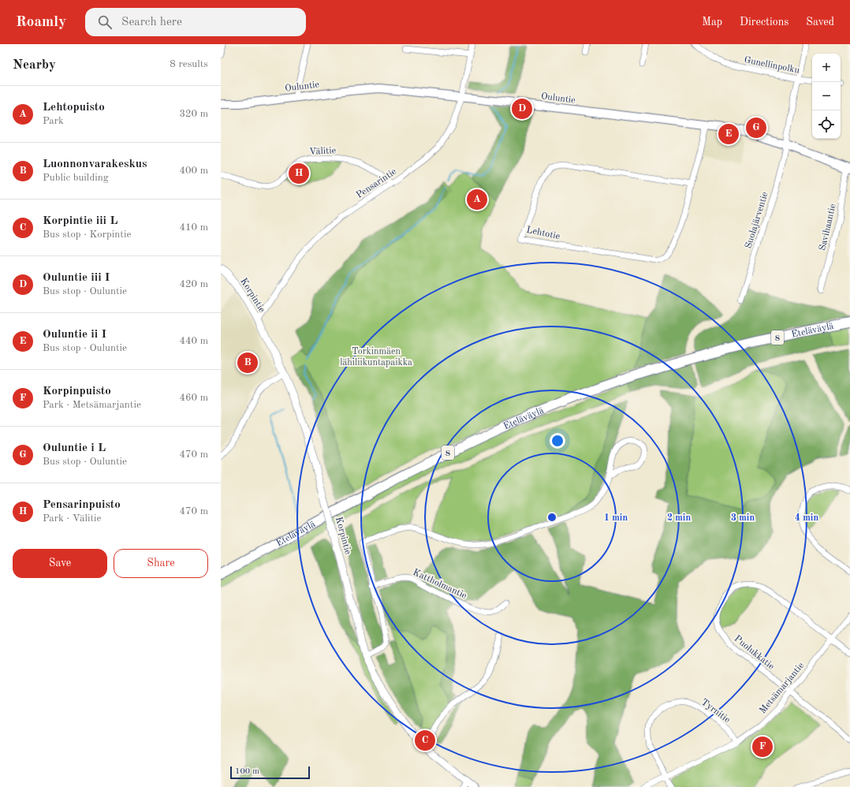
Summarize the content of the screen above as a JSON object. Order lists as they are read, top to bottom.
{
  "streets": {
    "highway": ["Eteläväylä", "8"],
    "main road": ["Ouluntie"],
    "street": [
      "Gunellinpolku",
      "Välitie",
      "Pensarintie",
      "Suolajärventie",
      "Savihaantie",
      "Lehtotie",
      "Korpintie",
      "Kattholmantie",
      "Puolukkatie",
      "Metsämarjantie",
      "Tyrnitie"
    ]
  },
  "crossings": [
    ["Gunellinpolku", "Suolajärventie"],
    ["Ouluntie", "Pensarintie"],
    ["Ouluntie", "Suolajärventie"],
    ["Ouluntie", "Savihaantie"],
    ["Ouluntie", "Lehtotie"],
    ["Välitie", "Pensarintie"],
    ["Pensarintie", "Korpintie"],
    ["Puolukkatie", "Metsämarjantie"],
    ["Metsämarjantie", "Tyrnitie"]
  ],
  "parks": ["Torkinmäen lähiliikuntapaikka"],
  "scale_bar": "100 m",
  "page": {
    "header": "Roamly",
    "search": "Search here",
    "nav": ["Map", "Directions", "Saved"],
    "heading": ["Nearby", "8 results"],
    "map_buttons": ["+", "−"],
    "list": [
      {
        "mark": "A",
        "name": "Lehtopuisto",
        "note": "Park",
        "value": "320 m"
      },
      {
        "mark": "B",
        "name": "Luonnonvarakeskus",
        "note": "Public building",
        "value": "400 m"
      },
      {
        "mark": "C",
        "name": "Korpintie iii L",
        "note": "Bus stop · Korpintie",
        "value": "410 m"
      },
      {
        "mark": "D",
        "name": "Ouluntie iii I",
        "note": "Bus stop · Ouluntie",
        "value": "420 m"
      },
      {
        "mark": "E",
        "name": "Ouluntie ii I",
        "note": "Bus stop · Ouluntie",
        "value": "440 m"
      },
      {
        "mark": "F",
        "name": "Korpinpuisto",
        "note": "Park · Metsämarjantie",
        "value": "460 m"
      },
      {
        "mark": "G",
        "name": "Ouluntie i L",
        "note": "Bus stop · Ouluntie",
        "value": "470 m"
      },
      {
        "mark": "H",
        "name": "Pensarinpuisto",
        "note": "Park · Välitie",
        "value": "470 m"
      }
    ],
    "pins": [
      "D",
      "G",
      "E",
      "H",
      "A",
      "B",
      "C",
      "F"
    ],
    "buttons": ["Save", "Share"],
    "scale": "100 m"
  },
  "rings": [
    "1 min",
    "2 min",
    "3 min",
    "4 min"
  ]
}
